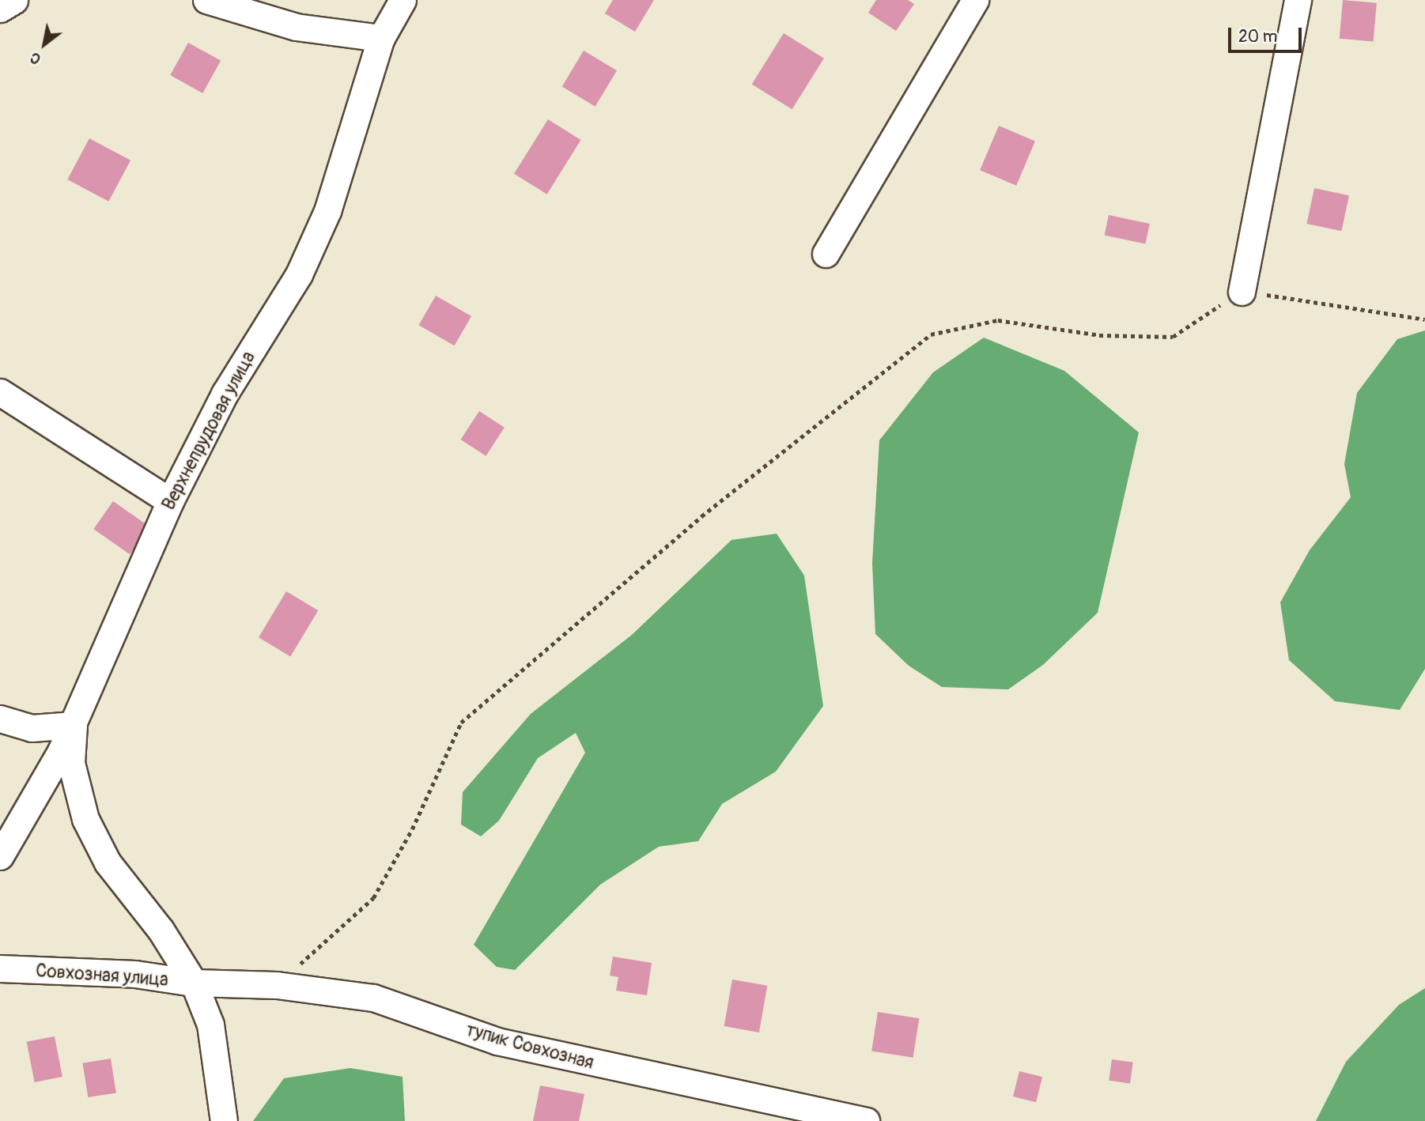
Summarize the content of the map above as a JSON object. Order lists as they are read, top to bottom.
{
  "streets": {
    "street": ["Верхнепрудовая улица", "Совхозная улица", "тупик Совхозная"]
  },
  "crossings": [
    ["Совхозная улица", "тупик Совхозная"]
  ],
  "scale_bar": "20 m",
  "north": "bottom left"
}
